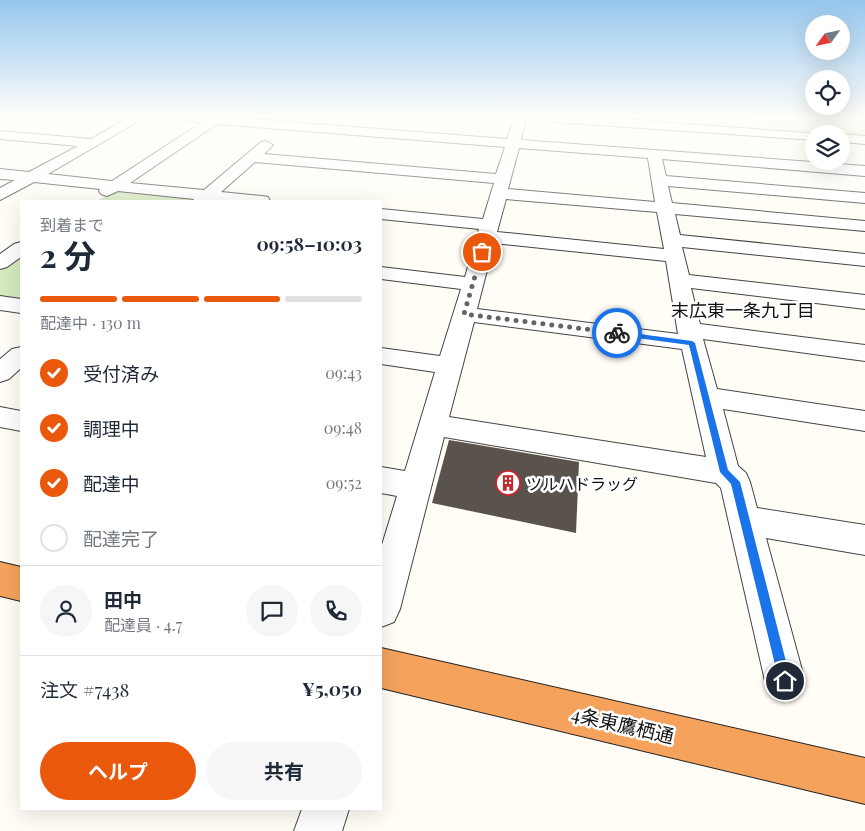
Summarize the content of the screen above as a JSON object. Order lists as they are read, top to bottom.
{
  "streets": {
    "highway": ["4条東鷹栖通"]
  },
  "districts": ["末広東一条九丁目"],
  "places": {
    "building": ["ツルハドラッグ"]
  },
  "north": "bottom left",
  "page": {
    "heading": ["2 分", "到着まで", "09:58–10:03"],
    "panel": [
      "田中",
      "配達員 · 4.7",
      "注文 #7438",
      "¥5,050"
    ],
    "bar": "配達中 · 130 m",
    "list": [
      ["受付済み", "09:43"],
      ["調理中", "09:48"],
      ["配達中", "09:52"],
      "配達完了"
    ],
    "buttons": ["ヘルプ", "共有"]
  }
}
